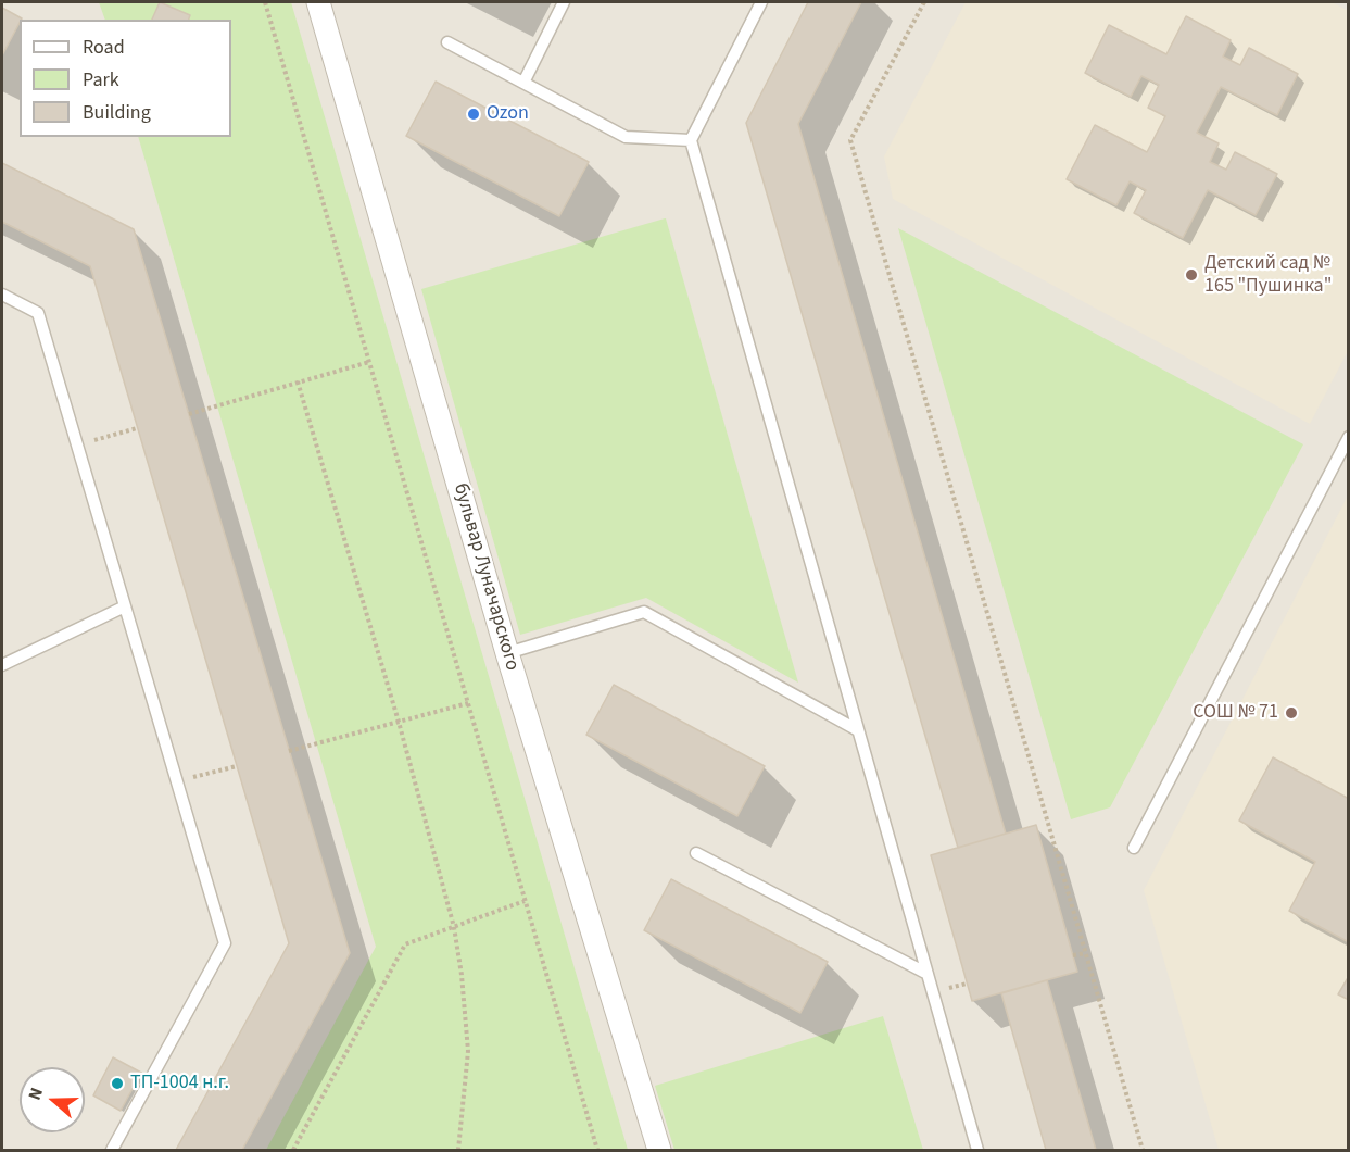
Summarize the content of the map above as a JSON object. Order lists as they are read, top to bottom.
{
  "streets": {
    "street": ["бульвар Луначарского"]
  },
  "places": [
    "Ozon",
    "Детский сад № 165 \"Пушинка\"",
    "СОШ № 71",
    "ТП-1004 н.г."
  ],
  "legend": ["Road", "Park", "Building"],
  "north": "left"
}
